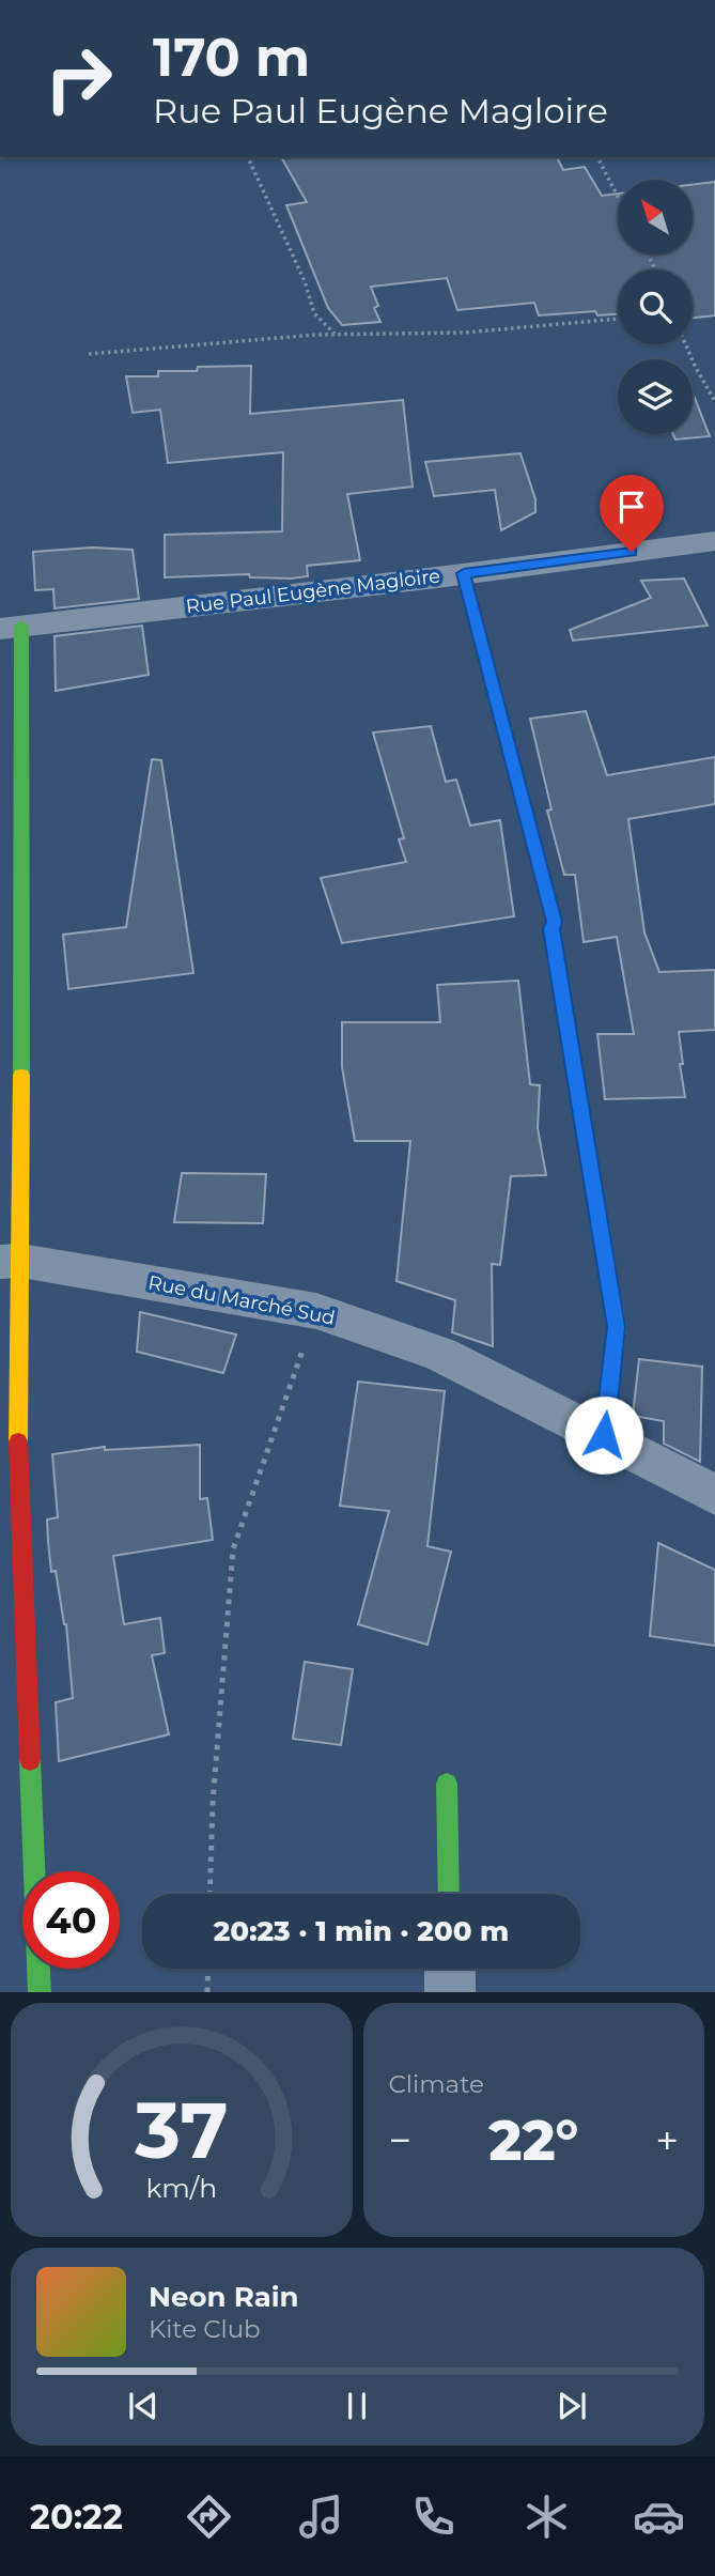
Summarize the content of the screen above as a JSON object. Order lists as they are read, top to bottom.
{
  "streets": {
    "street": ["Rue Paul Eugène Magloire", "Rue du Marché Sud"]
  },
  "north": "top left",
  "page": {
    "turn": ["170 m", "Rue Paul Eugène Magloire"],
    "limit": "40",
    "trip": "20:23 · 1 min · 200 m",
    "tile": "Climate",
    "heat": ["−", "22°", "+"],
    "song": ["Neon Rain", "Kite Club"],
    "tabs": "20:22",
    "gauge": ["37", "km/h"]
  }
}
